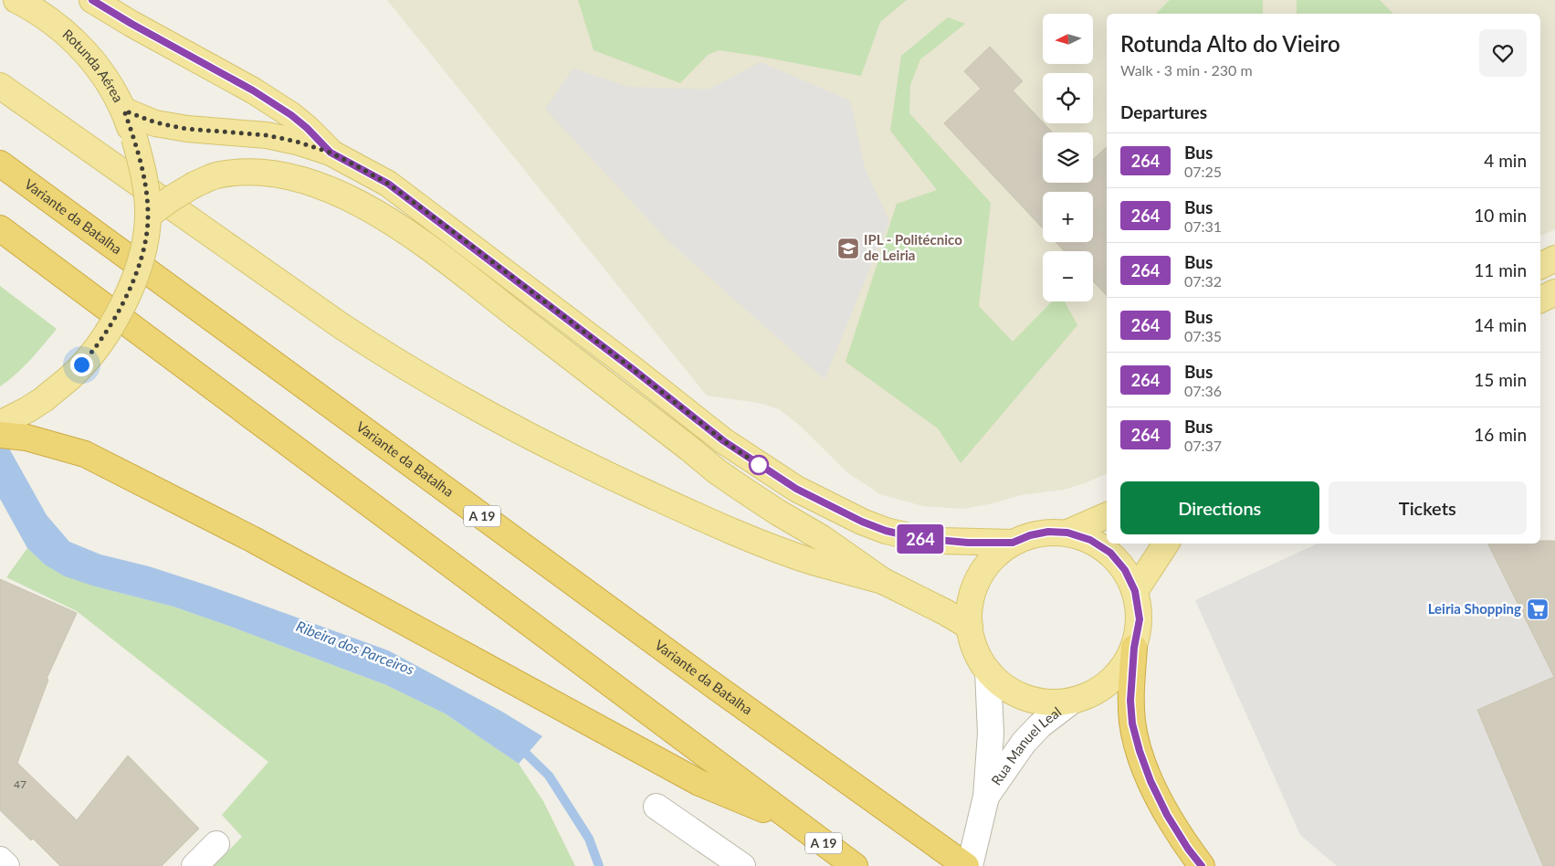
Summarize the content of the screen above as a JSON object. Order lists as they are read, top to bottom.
{
  "streets": {
    "highway": ["Variante da Batalha", "A 19"],
    "main road": ["Rotunda Aérea"],
    "street": ["Rua Manuel Leal"]
  },
  "water": ["Ribeira dos Parceiros"],
  "places": {
    "school or university": ["IPL - Politécnico de Leiria"],
    "supermarket": ["Leiria Shopping"]
  },
  "lines": ["bus line 264"],
  "house_numbers": ["47"],
  "north": "left",
  "page": {
    "on_map": "264",
    "map_buttons": ["+", "−"],
    "heading": [
      ["Rotunda Alto do Vieiro", "Walk · 3 min · 230 m"],
      "Departures"
    ],
    "list": [
      {
        "mark": "264",
        "name": "Bus",
        "note": "07:25",
        "value": "4 min"
      },
      {
        "mark": "264",
        "name": "Bus",
        "note": "07:31",
        "value": "10 min"
      },
      {
        "mark": "264",
        "name": "Bus",
        "note": "07:32",
        "value": "11 min"
      },
      {
        "mark": "264",
        "name": "Bus",
        "note": "07:35",
        "value": "14 min"
      },
      {
        "mark": "264",
        "name": "Bus",
        "note": "07:36",
        "value": "15 min"
      },
      {
        "mark": "264",
        "name": "Bus",
        "note": "07:37",
        "value": "16 min"
      }
    ],
    "buttons": ["Directions", "Tickets"]
  }
}
